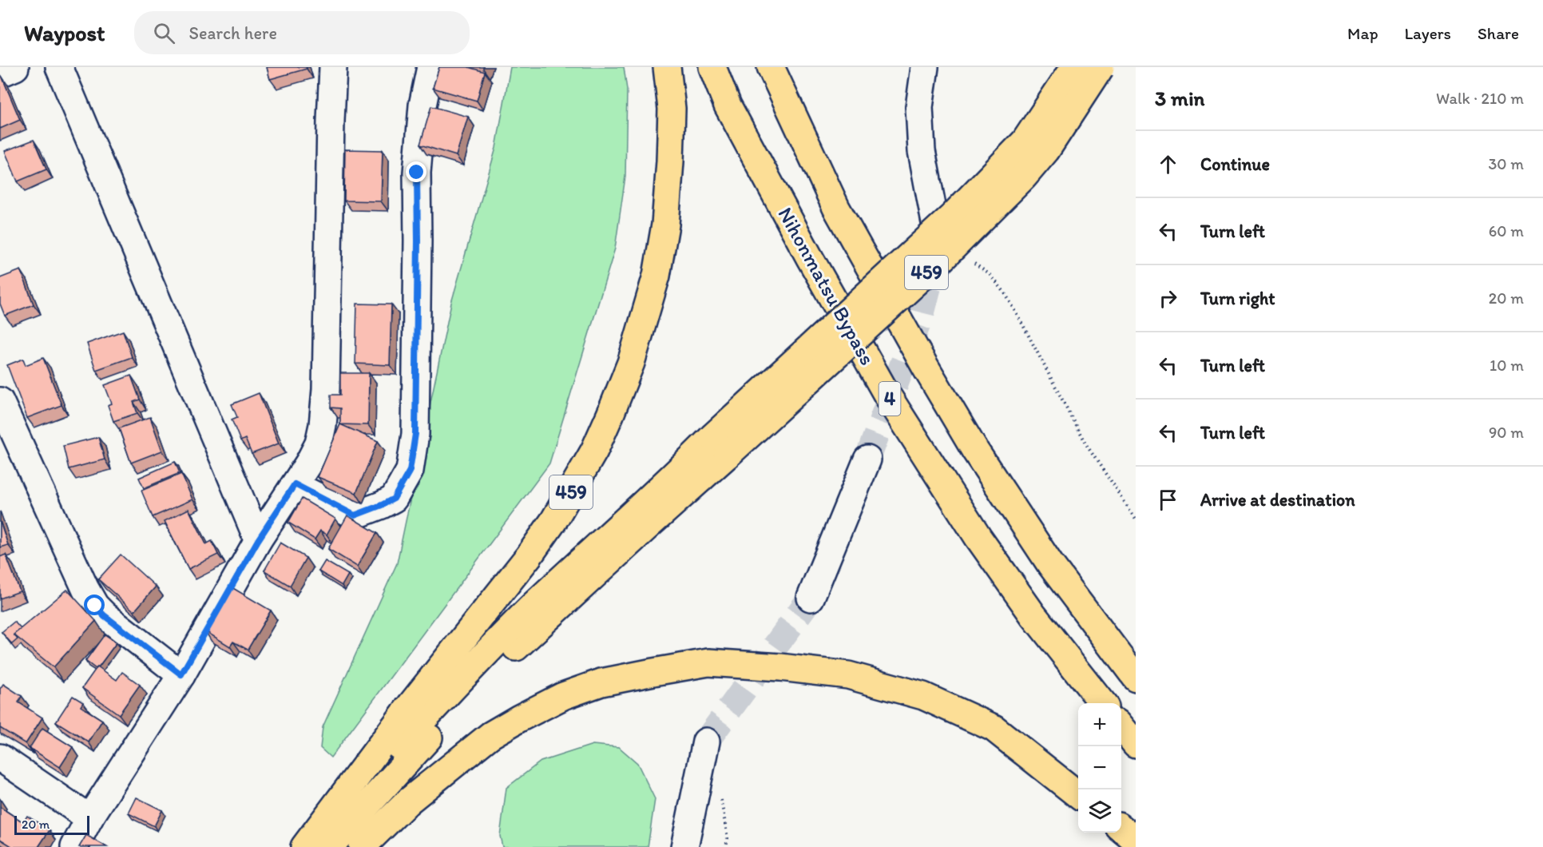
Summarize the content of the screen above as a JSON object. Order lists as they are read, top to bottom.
{
  "streets": {
    "highway": ["459", "Nihonmatsu Bypass", "4"]
  },
  "scale_bar": "20 m",
  "page": {
    "header": "Waypost",
    "search": "Search here",
    "nav": ["Map", "Layers", "Share"],
    "heading": ["3 min", "Walk · 210 m"],
    "list": [
      ["Continue", "30 m"],
      ["Turn left", "60 m"],
      ["Turn right", "20 m"],
      ["Turn left", "10 m"],
      ["Turn left", "90 m"],
      "Arrive at destination"
    ],
    "map_buttons": ["+", "−"],
    "scale": "20 m"
  }
}
